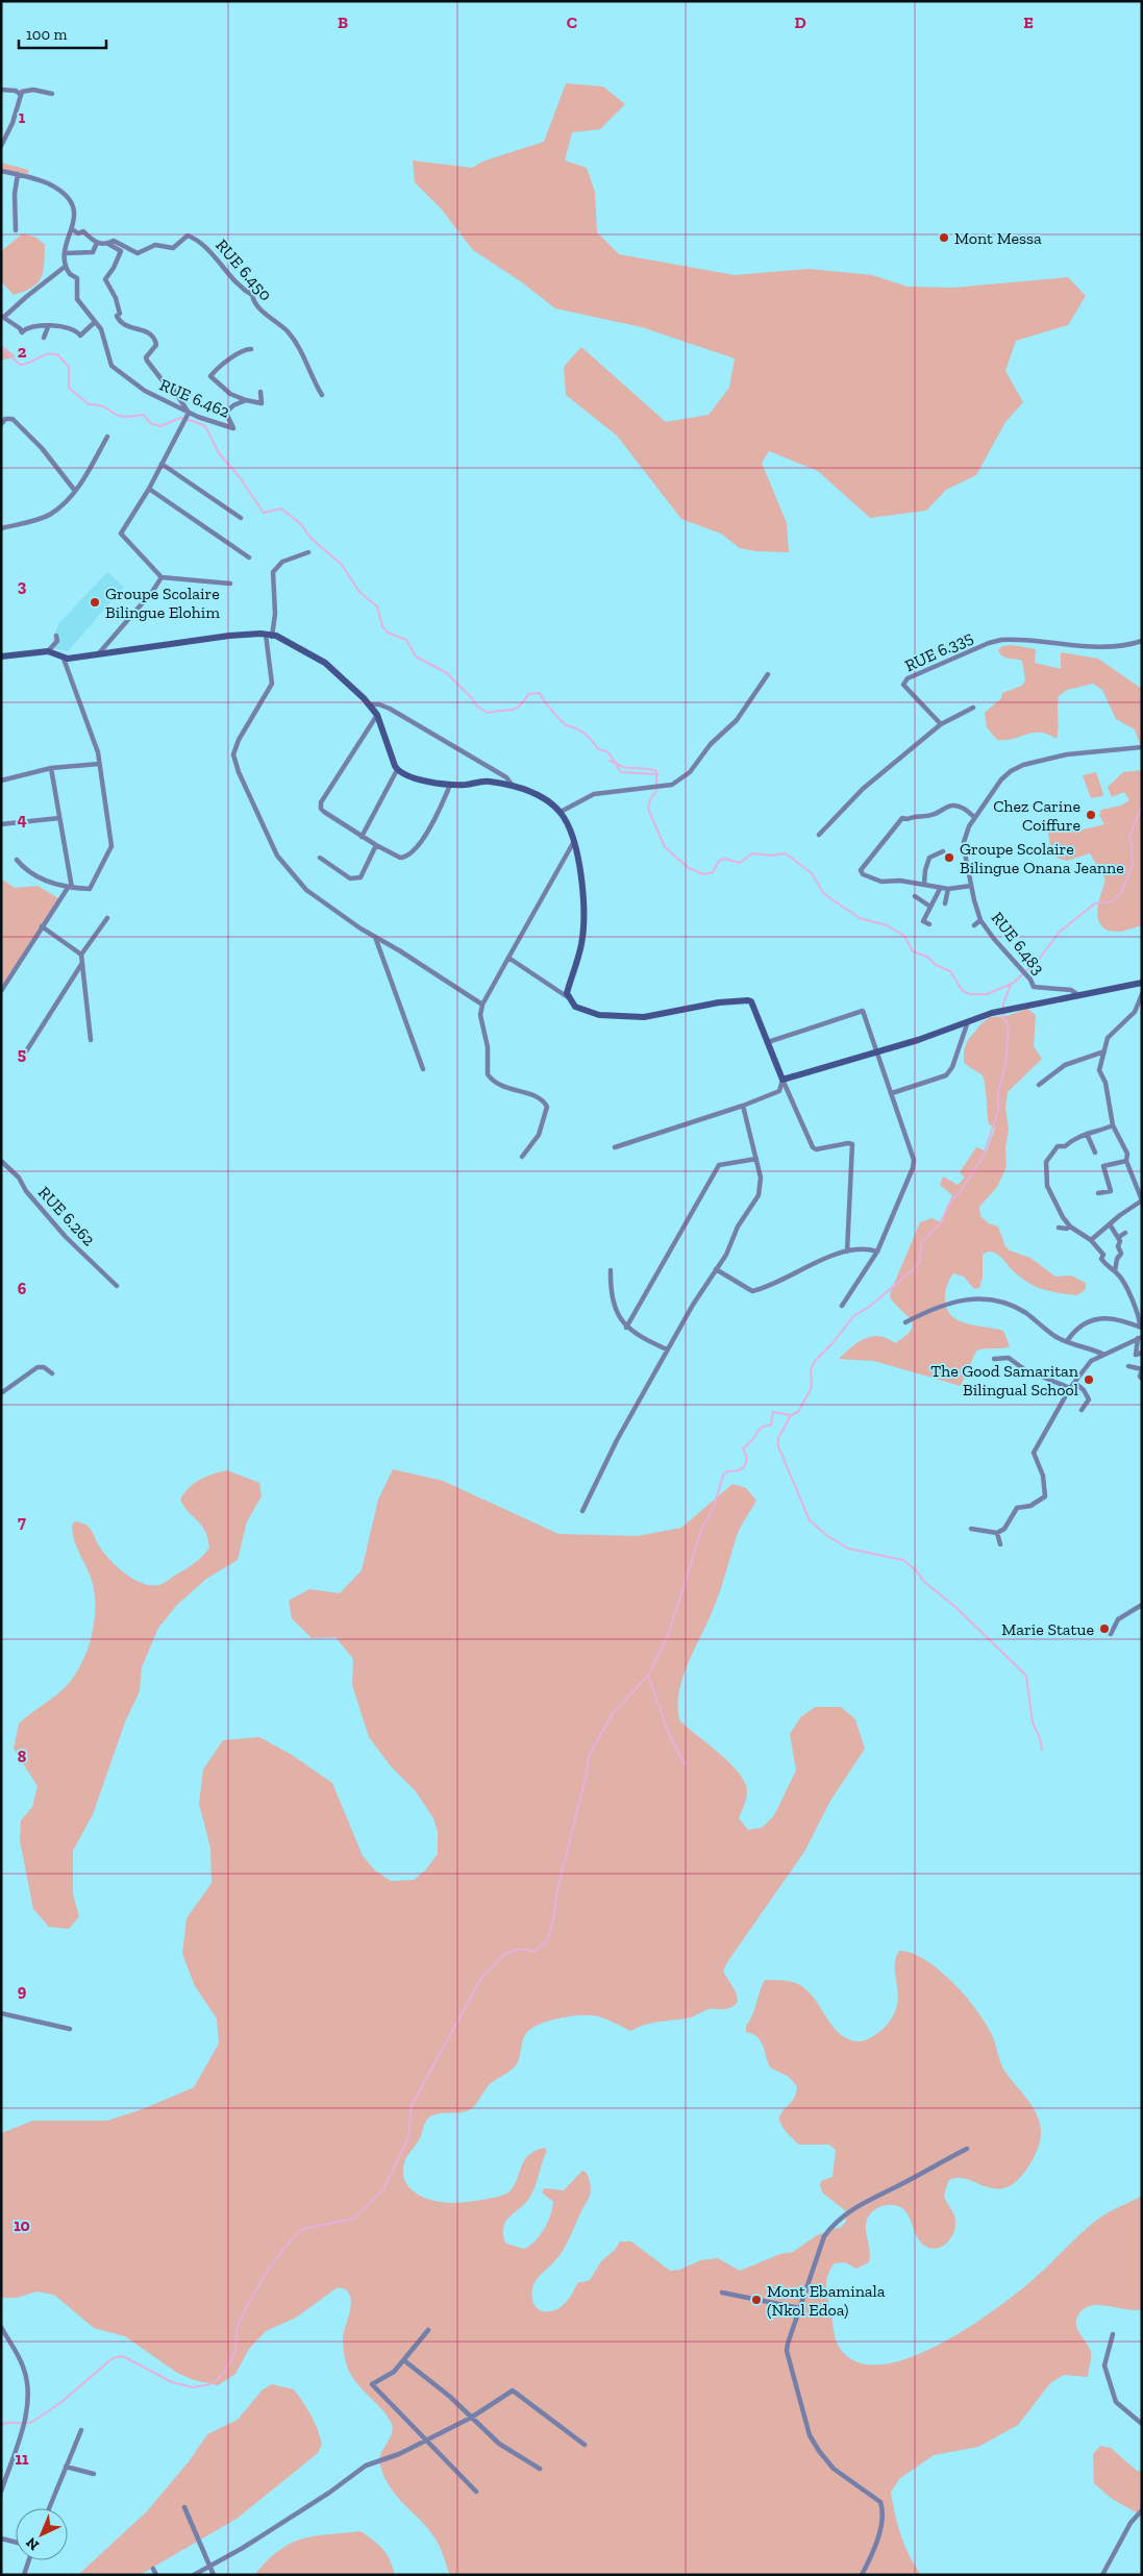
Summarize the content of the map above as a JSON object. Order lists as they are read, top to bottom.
{
  "streets": {
    "street": [
      "RUE 6.450",
      "RUE 6.462",
      "RUE 6.335",
      "RUE 6.483",
      "RUE 6.262"
    ]
  },
  "places": [
    "Mont Messa",
    "Groupe Scolaire Bilingue Elohim",
    "Chez Carine Coiffure",
    "Groupe Scolaire Bilingue Onana Jeanne",
    "The Good Samaritan Bilingual School",
    "Marie Statue",
    "Mont Ebaminala (Nkol Edoa)"
  ],
  "scale_bar": "100 m",
  "north": "bottom left",
  "grid": {
    "columns": [
      "B",
      "C",
      "D",
      "E"
    ],
    "rows": [
      "1",
      "2",
      "3",
      "4",
      "5",
      "6",
      "7",
      "8",
      "9",
      "10",
      "11"
    ]
  }
}
